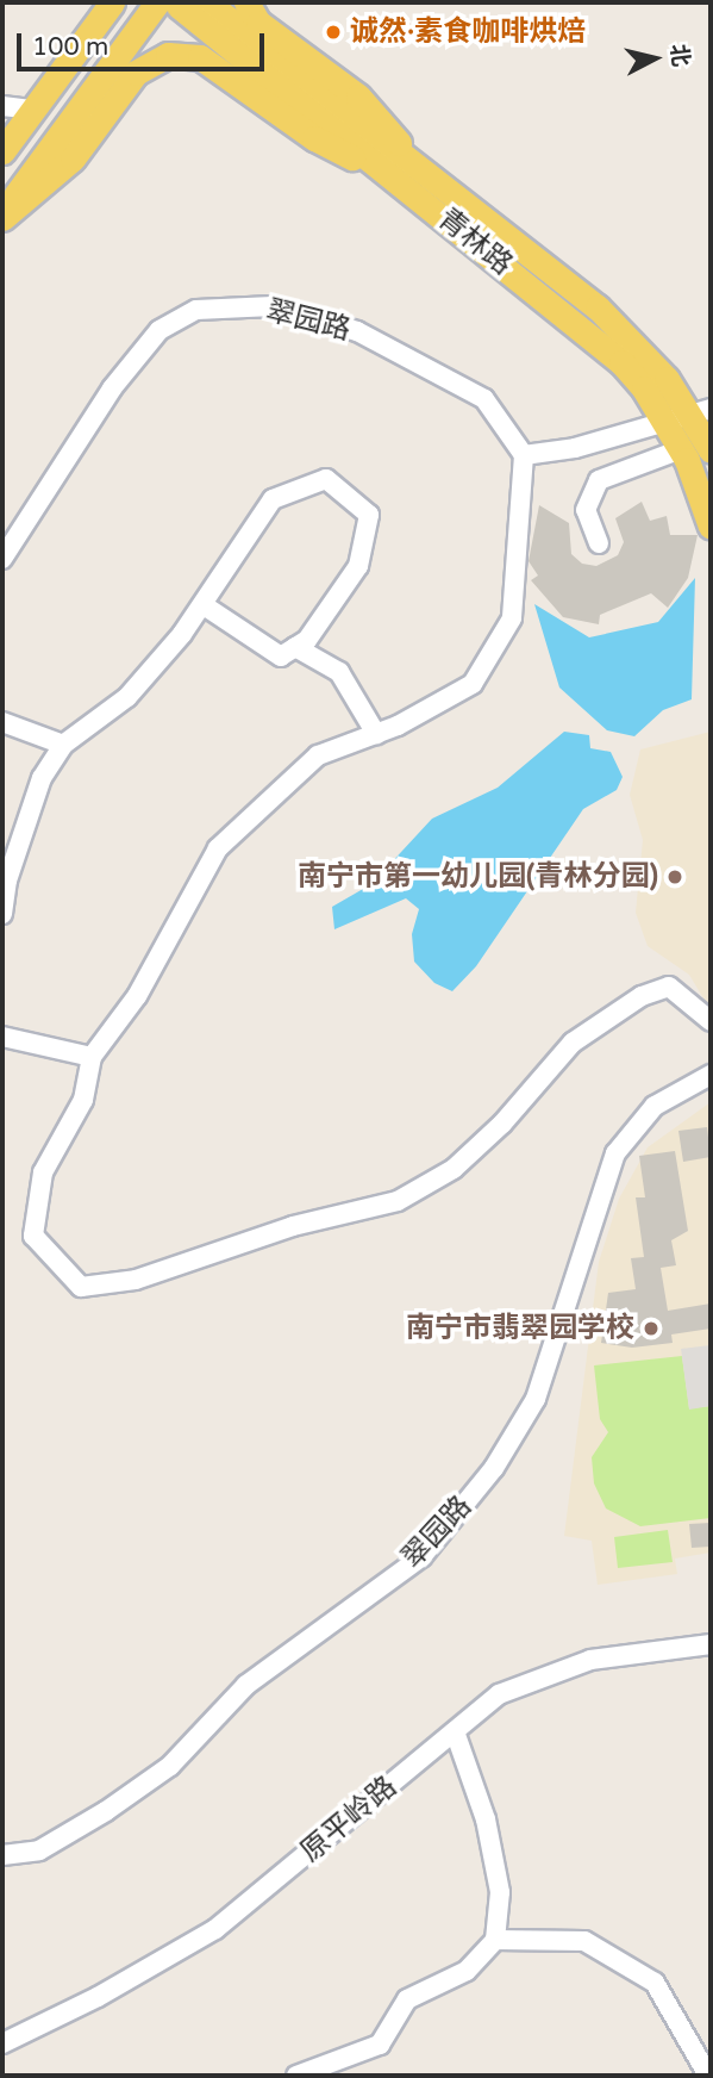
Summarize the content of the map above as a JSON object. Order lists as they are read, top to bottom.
{
  "streets": {
    "main road": ["青林路"],
    "street": ["翠园路", "原平岭路"]
  },
  "places": ["诚然·素食咖啡烘焙", "南宁市第一幼儿园(青林分园)", "南宁市翡翠园学校"],
  "scale_bar": "100 m",
  "north": "right"
}
